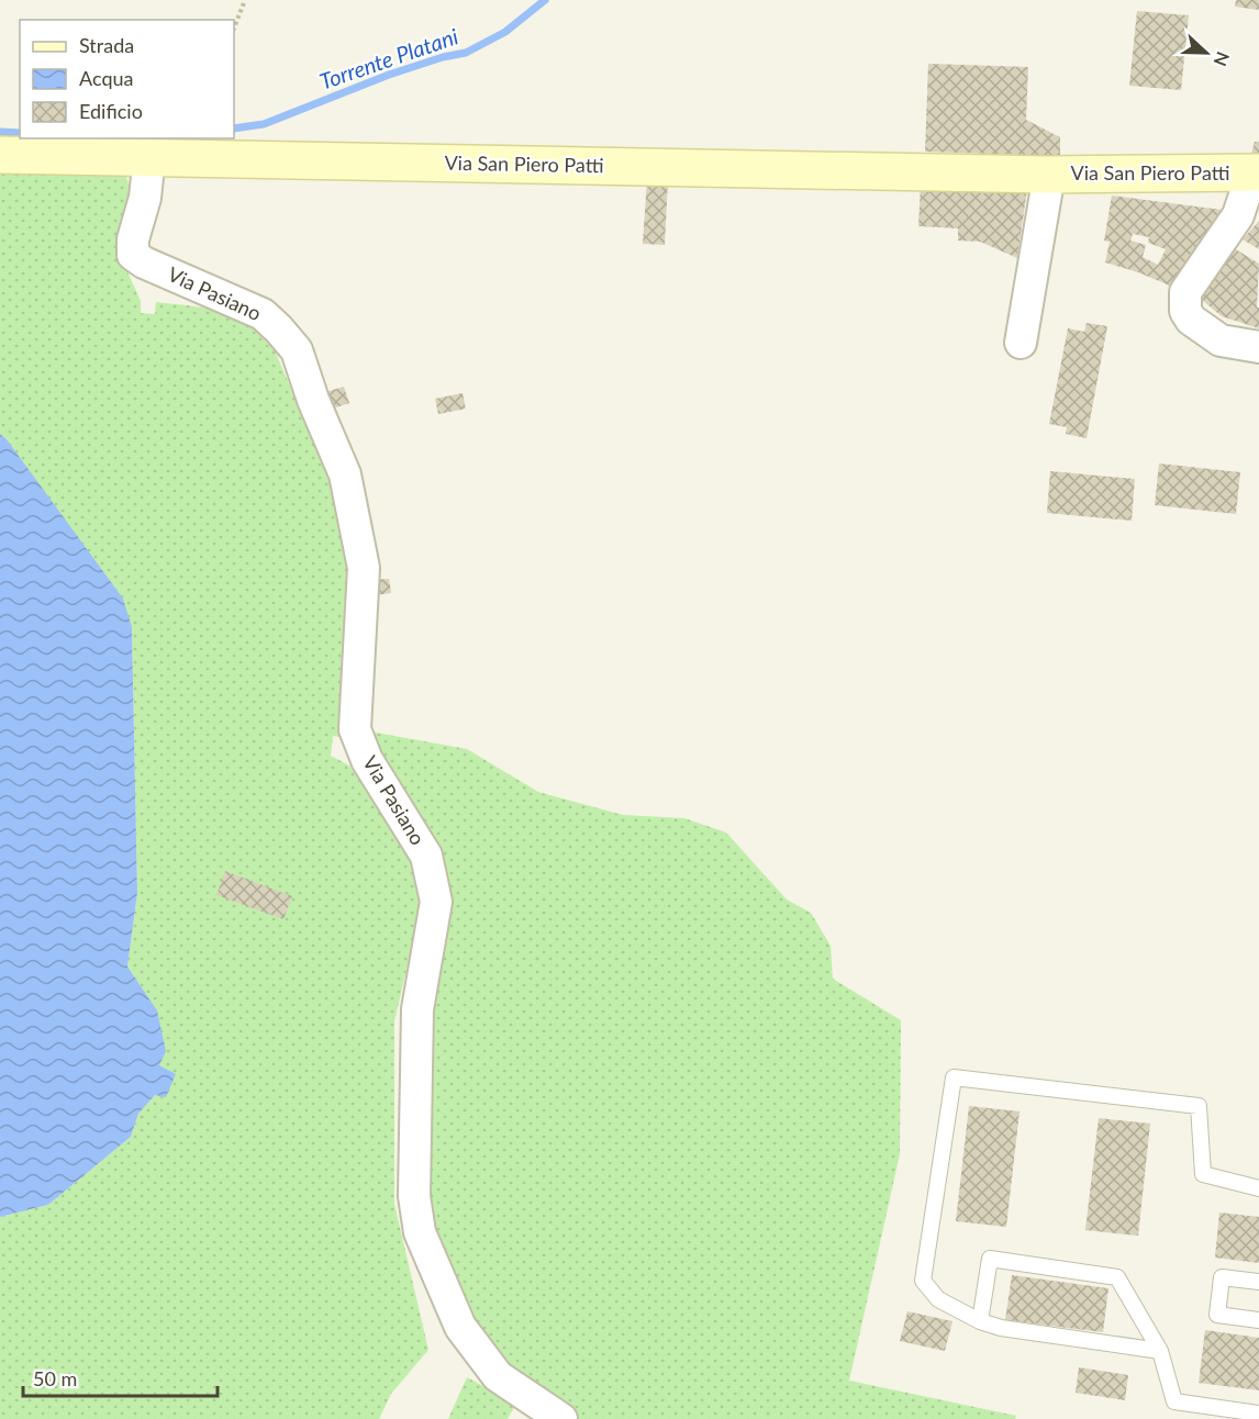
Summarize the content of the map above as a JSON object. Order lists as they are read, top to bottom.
{
  "streets": {
    "street": ["Via San Piero Patti", "Via Pasiano"]
  },
  "crossings": [
    ["Via San Piero Patti", "Via Pasiano"]
  ],
  "water": ["Torrente Platani"],
  "legend": ["Strada", "Acqua", "Edificio"],
  "scale_bar": "50 m",
  "north": "right"
}
